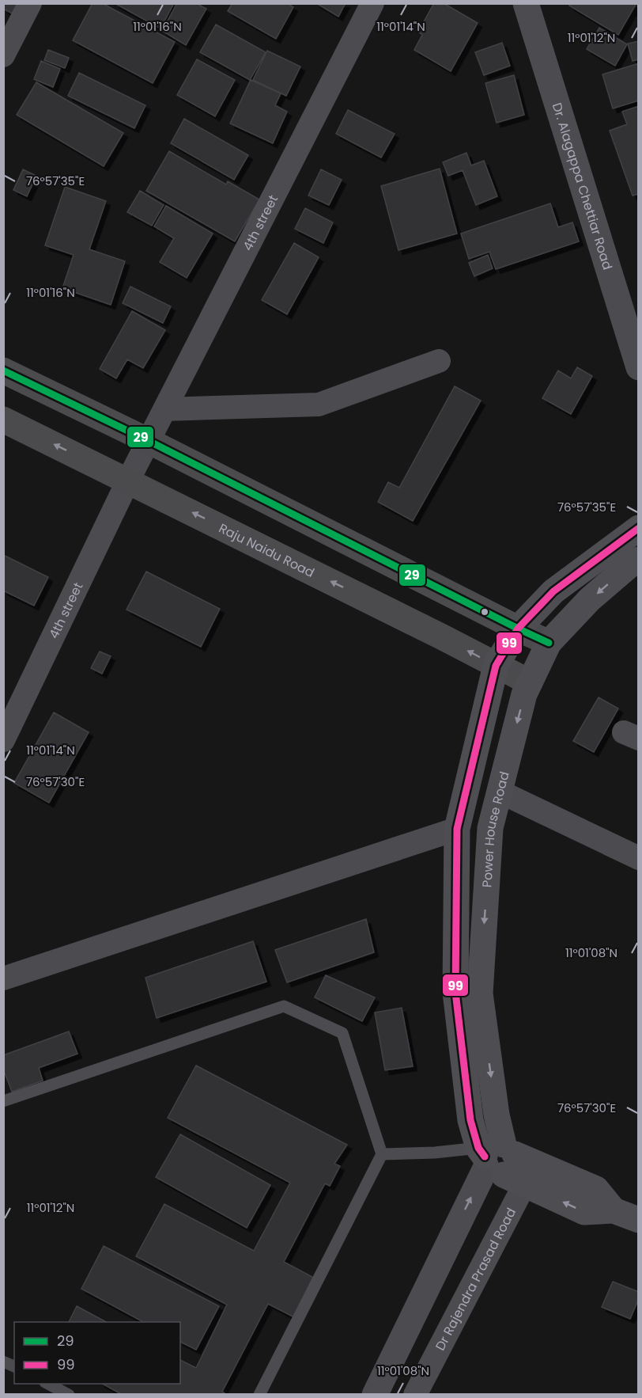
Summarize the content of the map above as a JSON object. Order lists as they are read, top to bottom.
{
  "streets": {
    "main road": ["Raju Naidu Road", "Power House Road"],
    "street": ["Dr. Alagappa Chettiar Road", "4th street", "Dr Rajendra Prasad Road"]
  },
  "crossings": [
    ["4th street", "Raju Naidu Road"],
    ["Raju Naidu Road", "Power House Road"],
    ["Power House Road", "Dr Rajendra Prasad Road"]
  ],
  "lines": ["transit line 29", "transit line 99"],
  "legend": ["29", "99"],
  "coordinates": [
    "11°01'16\"N",
    "11°01'14\"N",
    "11°01'12\"N",
    "76°57'35\"E",
    "76°57'30\"E",
    "11°01'08\"N"
  ]
}
